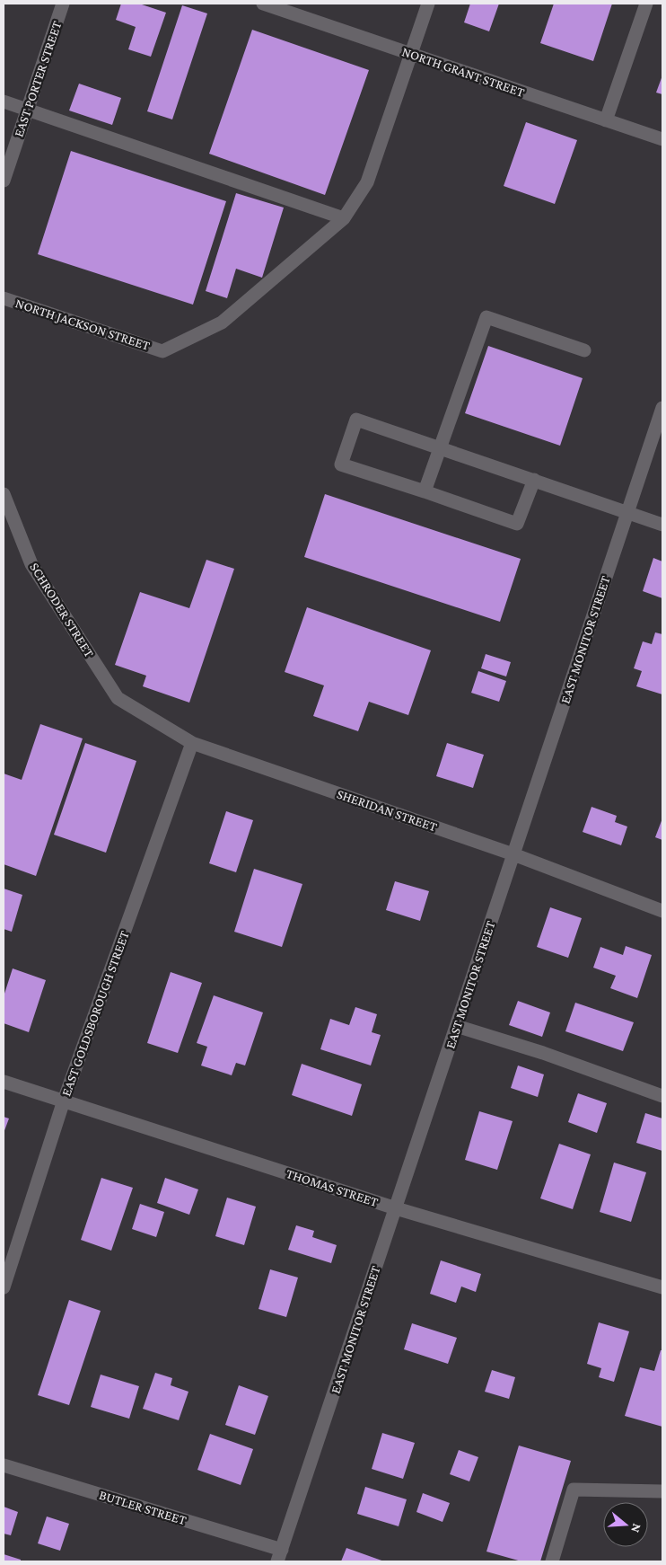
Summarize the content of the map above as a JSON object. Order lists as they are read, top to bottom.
{
  "streets": {
    "street": [
      "NORTH GRANT STREET",
      "EAST PORTER STREET",
      "NORTH JACKSON STREET",
      "SCHRODER STREET",
      "EAST MONITOR STREET",
      "SHERIDAN STREET",
      "EAST GOLDSBOROUGH STREET",
      "THOMAS STREET",
      "BUTLER STREET"
    ]
  },
  "crossings": [
    ["SCHRODER STREET", "SHERIDAN STREET"],
    ["EAST MONITOR STREET", "SHERIDAN STREET"],
    ["EAST MONITOR STREET", "THOMAS STREET"],
    ["EAST MONITOR STREET", "BUTLER STREET"],
    ["SHERIDAN STREET", "EAST GOLDSBOROUGH STREET"],
    ["EAST GOLDSBOROUGH STREET", "THOMAS STREET"]
  ],
  "north": "right"
}
